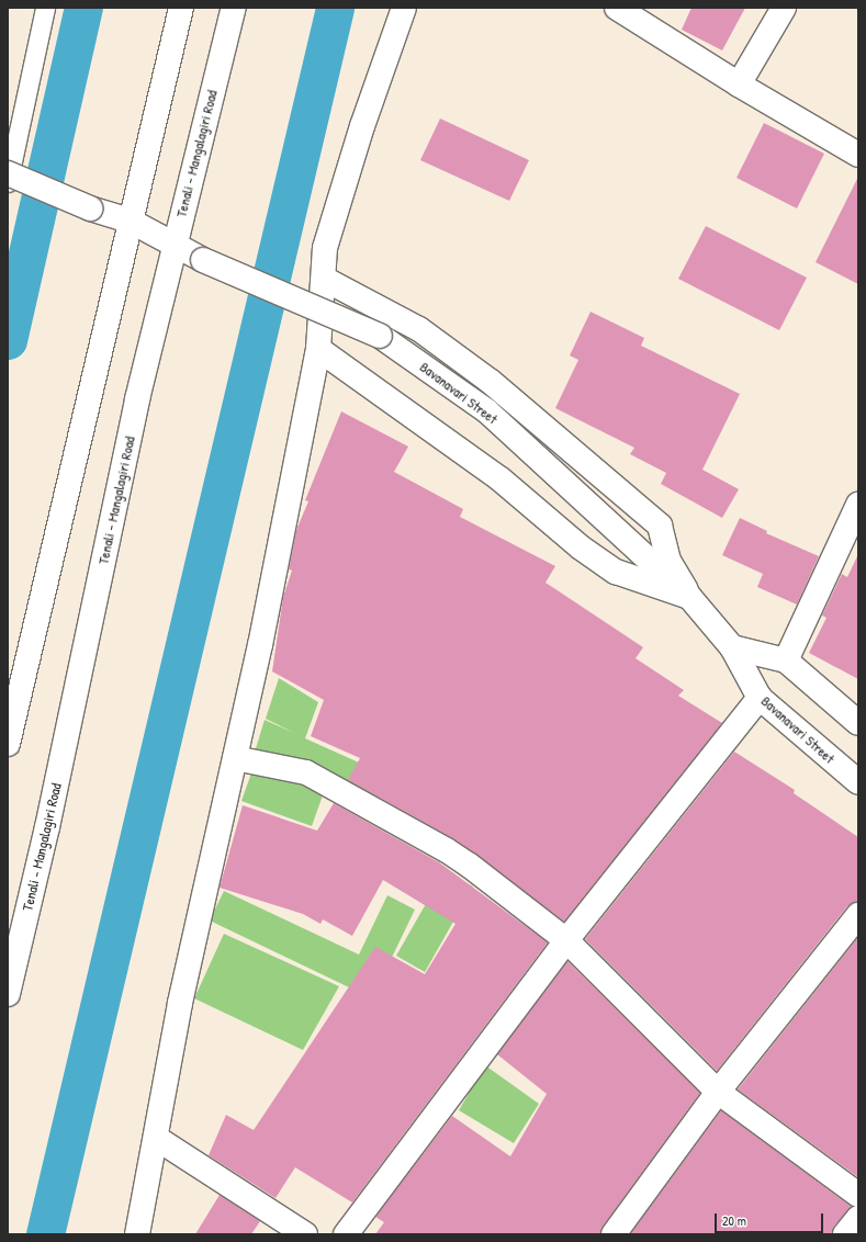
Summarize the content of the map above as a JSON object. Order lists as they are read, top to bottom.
{
  "streets": {
    "street": ["Tenali - Mangalagiri Road", "Bavanavari Street"]
  },
  "crossings": [
    ["Tenali - Mangalagiri Road", "Bavanavari Street"]
  ],
  "scale_bar": "20 m"
}
